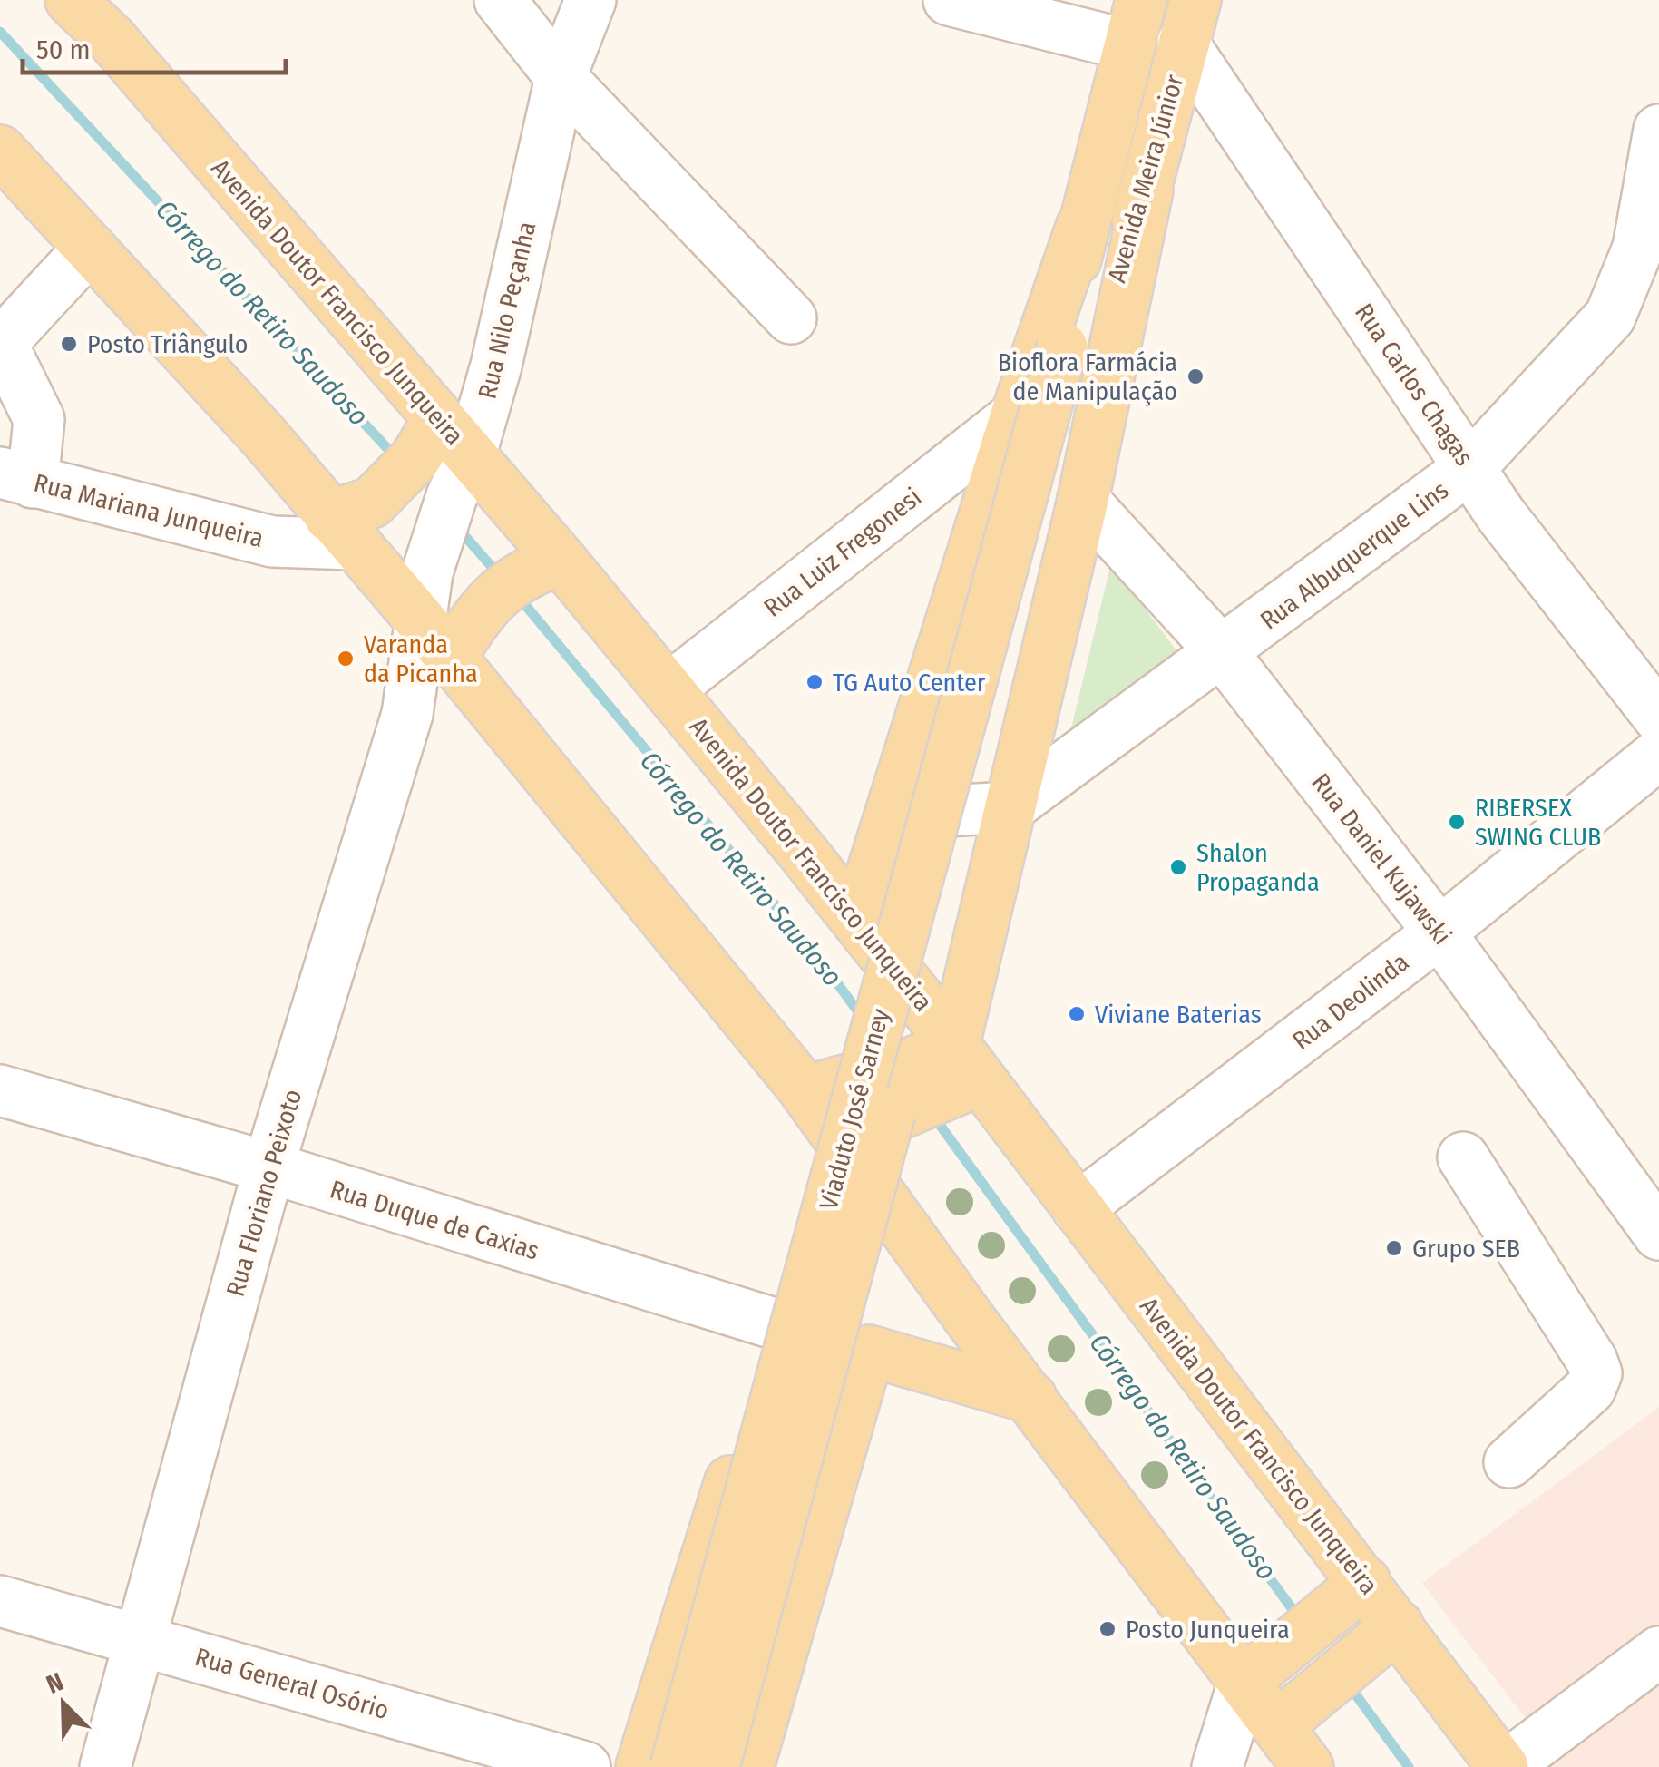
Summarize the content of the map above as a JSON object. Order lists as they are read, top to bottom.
{
  "streets": {
    "main road": ["Avenida Meira Júnior", "Avenida Doutor Francisco Junqueira", "Viaduto José Sarney"],
    "street": [
      "Rua Nilo Peçanha",
      "Rua Carlos Chagas",
      "Rua Mariana Junqueira",
      "Rua Luiz Fregonesi",
      "Rua Albuquerque Lins",
      "Rua Daniel Kujawski",
      "Rua Deolinda",
      "Rua Floriano Peixoto",
      "Rua Duque de Caxias",
      "Rua General Osório"
    ]
  },
  "crossings": [
    ["Avenida Meira Júnior", "Rua Carlos Chagas"],
    ["Avenida Meira Júnior", "Viaduto José Sarney"],
    ["Avenida Doutor Francisco Junqueira", "Rua Nilo Peçanha"],
    ["Avenida Doutor Francisco Junqueira", "Rua Luiz Fregonesi"],
    ["Avenida Doutor Francisco Junqueira", "Rua Deolinda"],
    ["Rua Nilo Peçanha", "Rua Floriano Peixoto"],
    ["Rua Carlos Chagas", "Rua Albuquerque Lins"],
    ["Rua Albuquerque Lins", "Rua Daniel Kujawski"],
    ["Rua Daniel Kujawski", "Rua Deolinda"],
    ["Rua Floriano Peixoto", "Rua Duque de Caxias"],
    ["Rua Floriano Peixoto", "Rua General Osório"]
  ],
  "water": ["Córrego do Retiro Saudoso"],
  "places": [
    "Posto Triângulo",
    "Bioflora Farmácia de Manipulação",
    "Varanda da Picanha",
    "TG Auto Center",
    "RIBERSEX SWING CLUB",
    "Shalon Propaganda",
    "Viviane Baterias",
    "Grupo SEB",
    "Posto Junqueira"
  ],
  "scale_bar": "50 m",
  "north": "top left"
}
